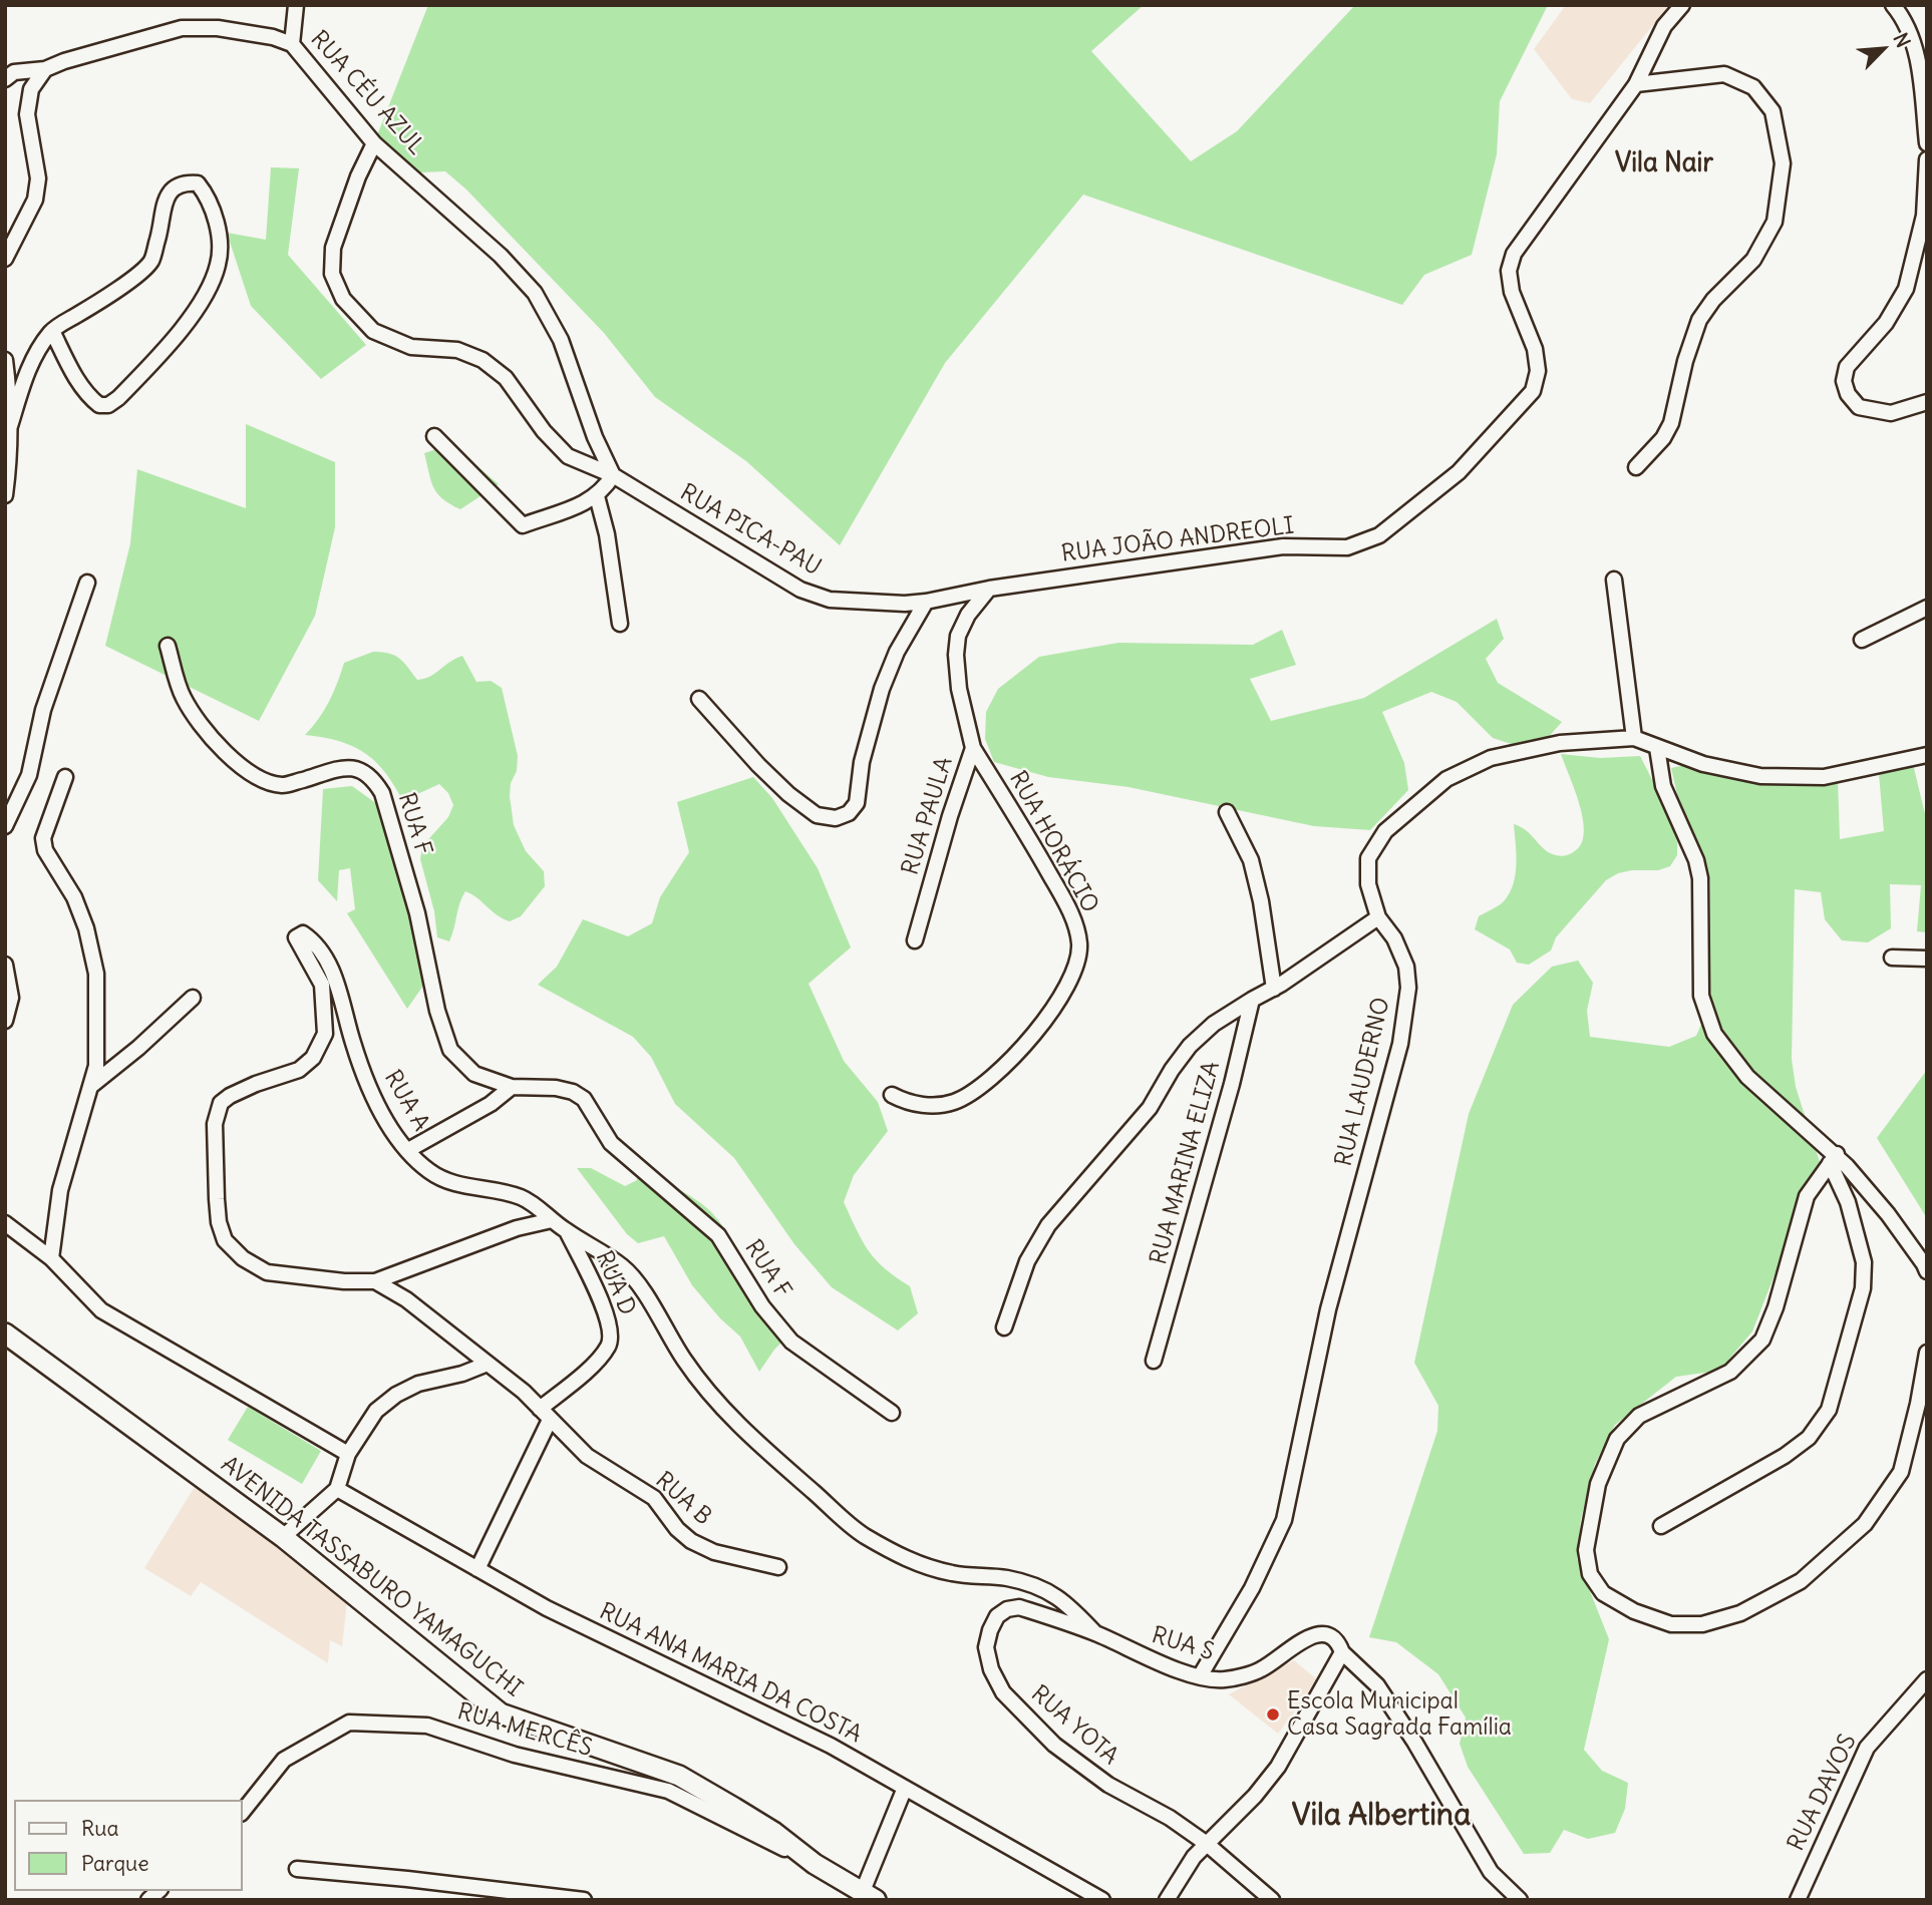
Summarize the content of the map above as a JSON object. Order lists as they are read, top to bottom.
{
  "streets": {
    "street": [
      "RUA CÉU AZUL",
      "RUA PICA-PAU",
      "RUA JOÃO ANDREOLI",
      "RUA PAULA",
      "RUA F",
      "RUA HORÁCIO",
      "RUA LAUDERNO",
      "RUA A",
      "RUA MARINA ELIZA",
      "RUA D",
      "RUA B",
      "AVENIDA TASSABURO YAMAGUCHI",
      "RUA S",
      "RUA ANA MARIA DA COSTA",
      "RUA YOTA",
      "RUA MERCÊS",
      "RUA DAVOS"
    ]
  },
  "crossings": [
    ["RUA CÉU AZUL", "RUA PICA-PAU"],
    ["RUA PICA-PAU", "RUA JOÃO ANDREOLI"],
    ["RUA JOÃO ANDREOLI", "RUA PAULA"],
    ["RUA PAULA", "RUA HORÁCIO"],
    ["RUA LAUDERNO", "RUA S"],
    ["RUA A", "RUA D"],
    ["RUA A", "RUA B"],
    ["RUA A", "RUA S"],
    ["RUA A", "RUA YOTA"],
    ["RUA D", "RUA B"],
    ["RUA D", "RUA ANA MARIA DA COSTA"],
    ["AVENIDA TASSABURO YAMAGUCHI", "RUA MERCÊS"],
    ["RUA S", "RUA YOTA"]
  ],
  "districts": ["Vila Nair", "Vila Albertina"],
  "places": ["Escola Municipal Casa Sagrada Família"],
  "legend": ["Rua", "Parque"],
  "north": "top right"
}
